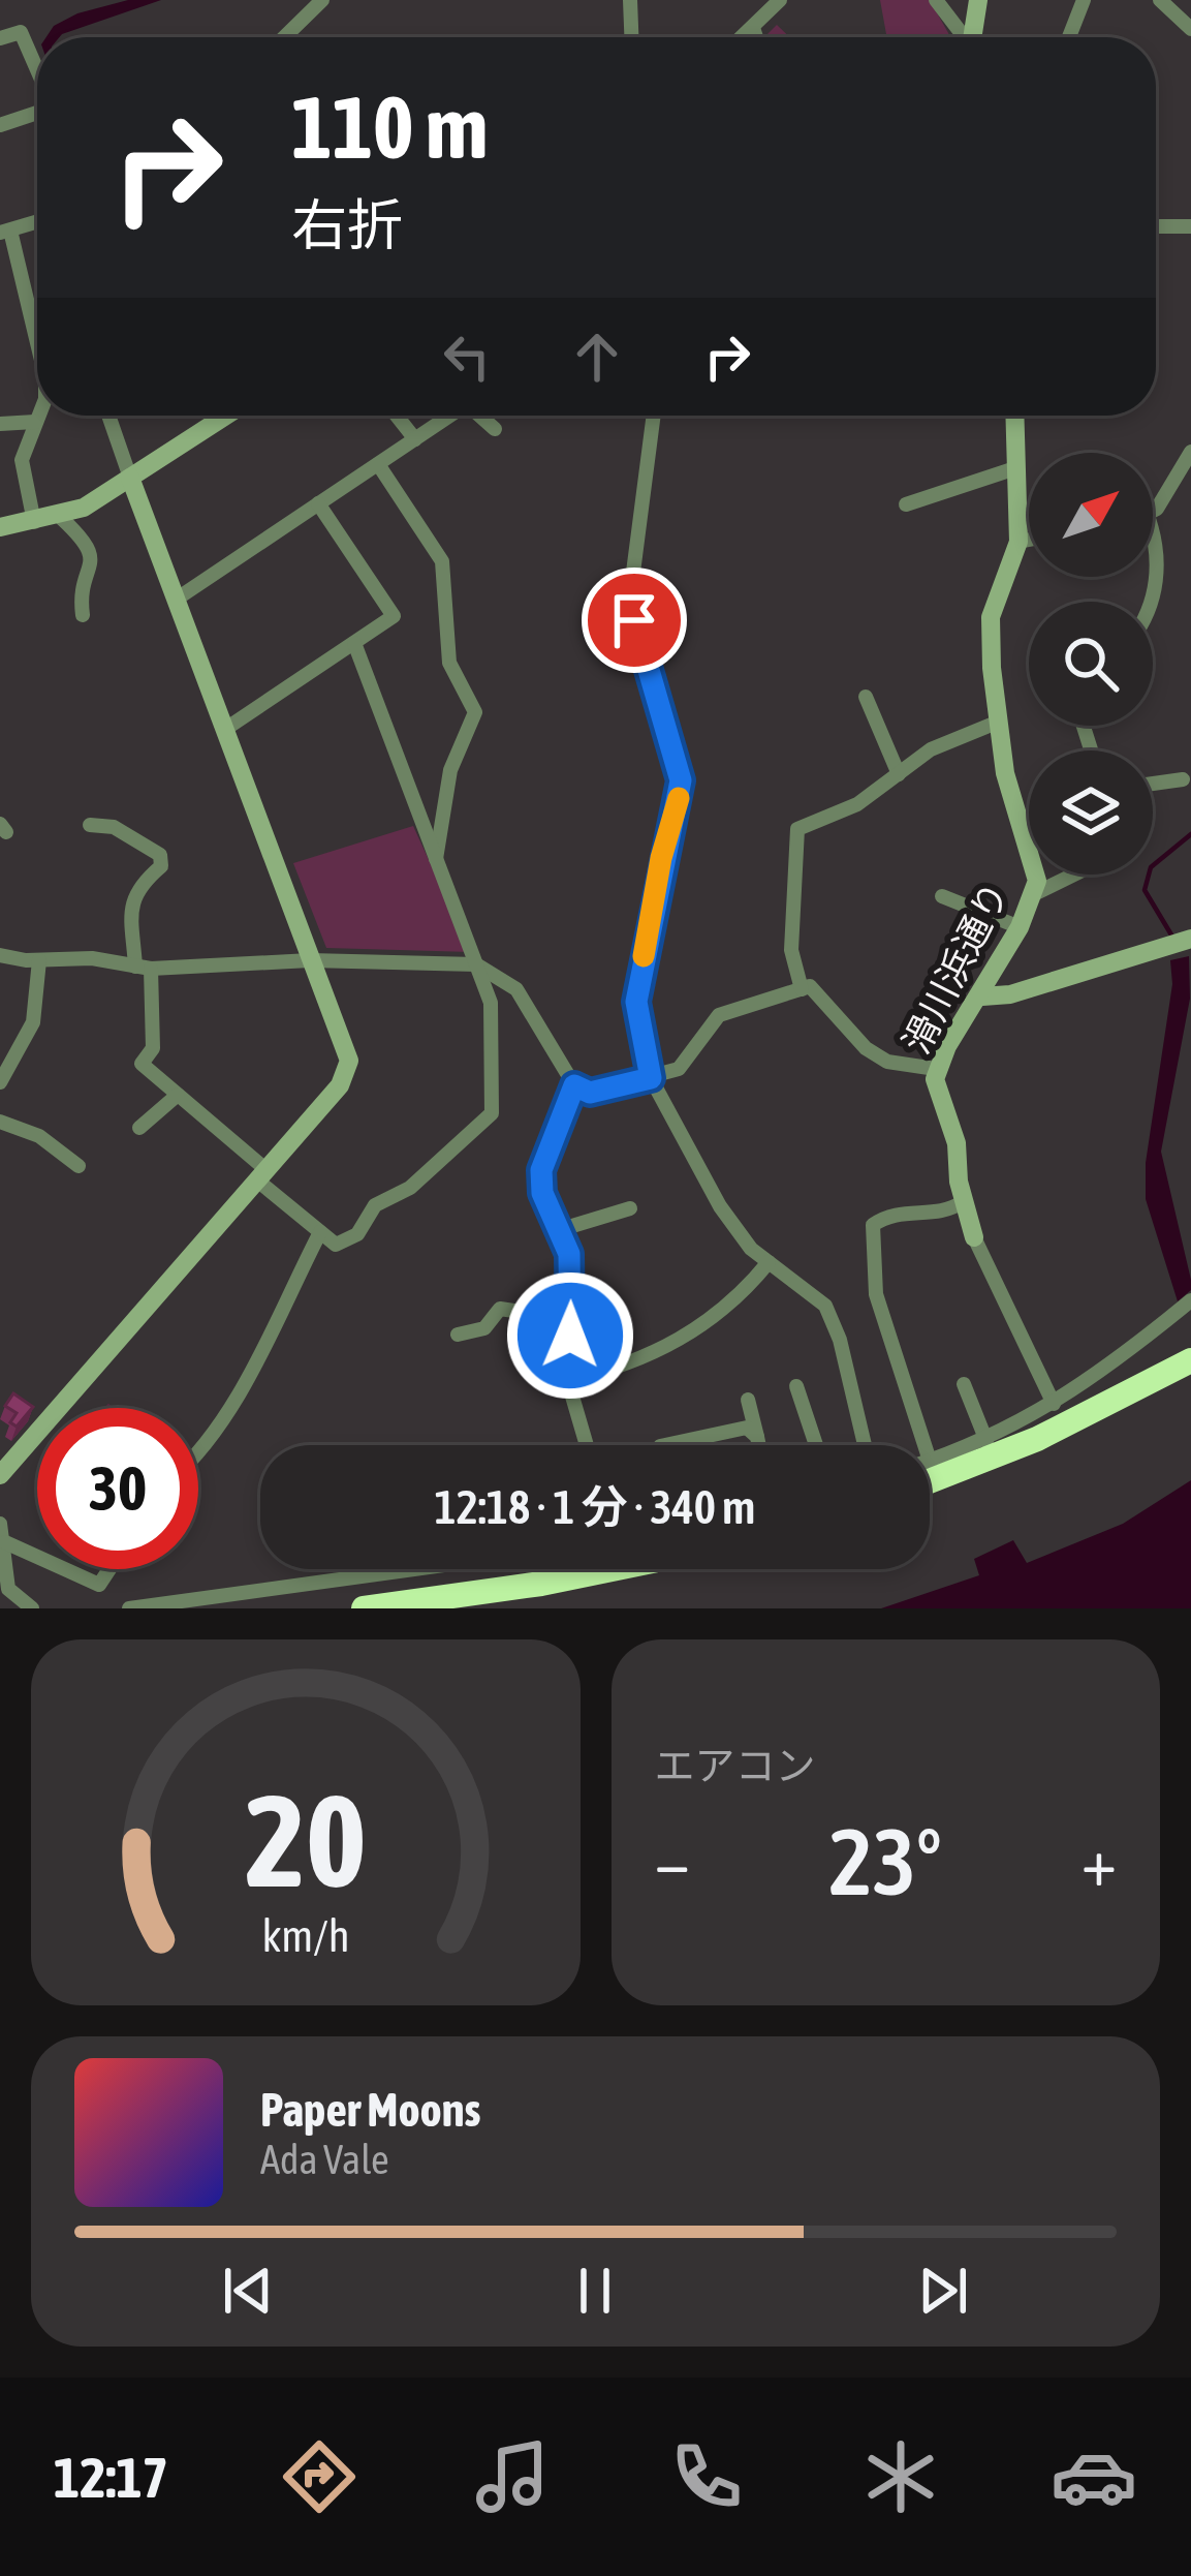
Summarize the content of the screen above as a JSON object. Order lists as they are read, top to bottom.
{
  "streets": {
    "street": ["滑川浜通り"]
  },
  "north": "top right",
  "page": {
    "turn": ["110 m", "右折"],
    "limit": "30",
    "trip": "12:18 · 1 分 · 340 m",
    "tile": "エアコン",
    "heat": ["−", "23°", "+"],
    "song": ["Paper Moons", "Ada Vale"],
    "tabs": "12:17",
    "gauge": ["20", "km/h"]
  }
}
